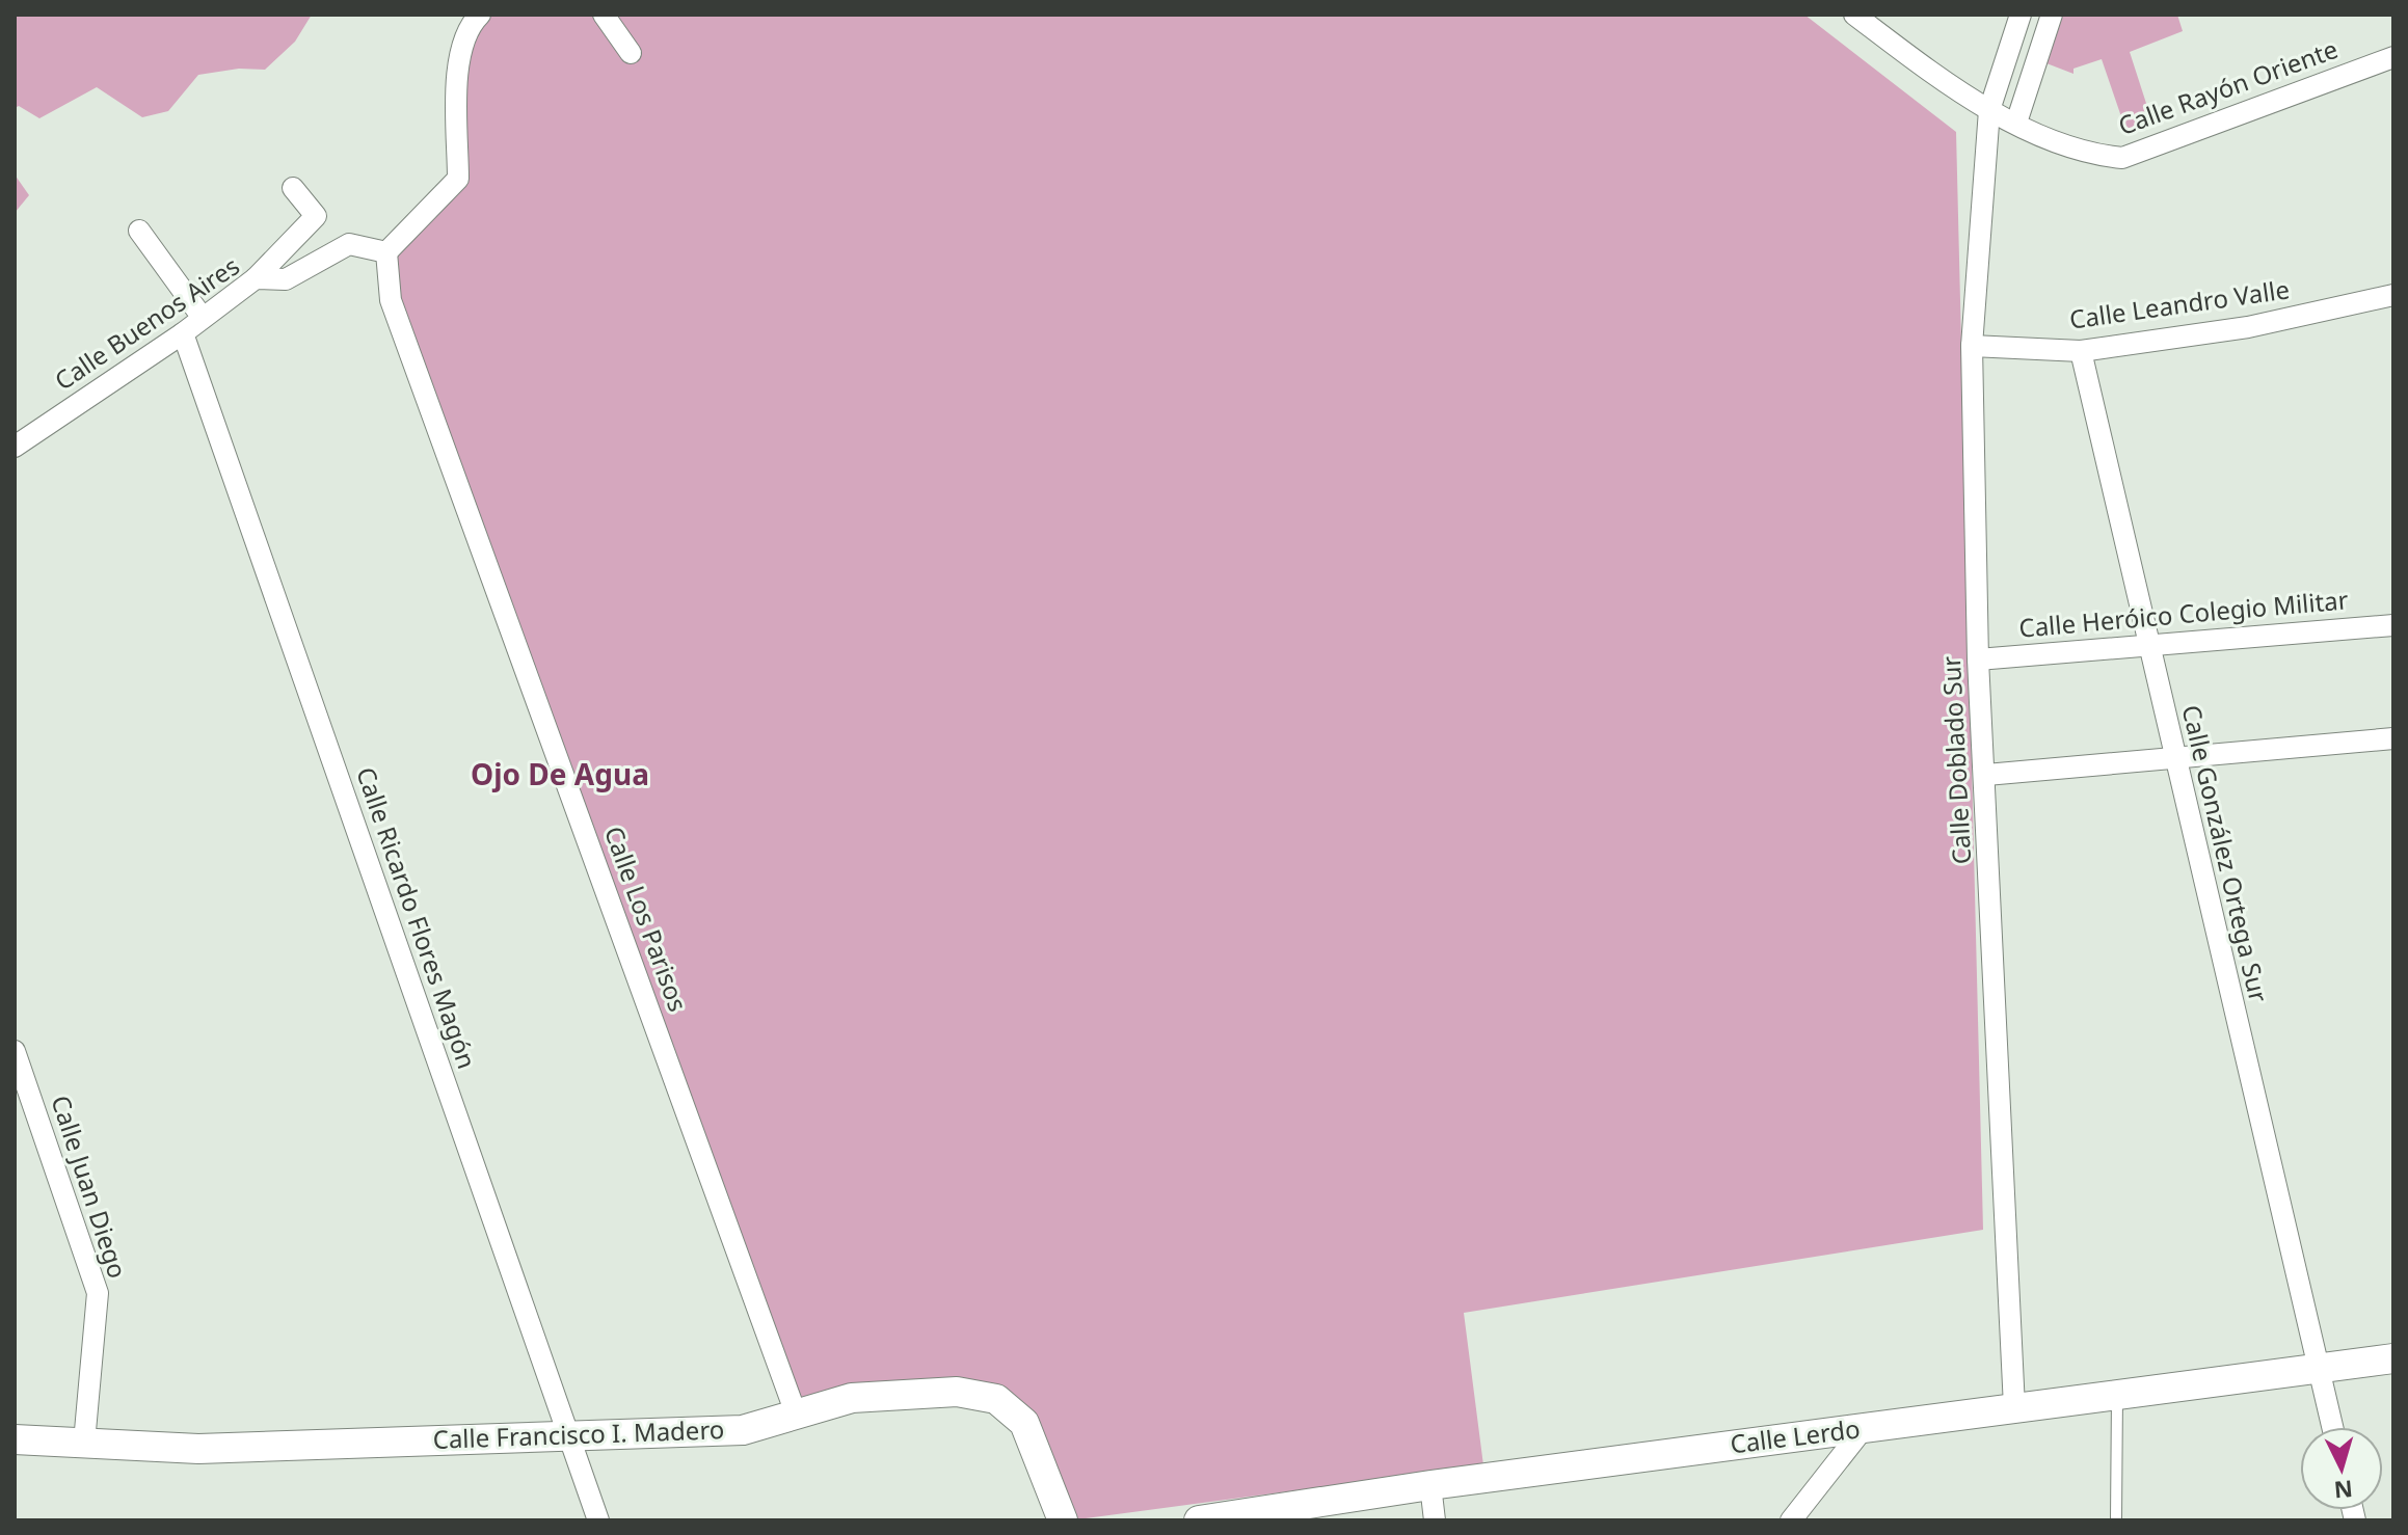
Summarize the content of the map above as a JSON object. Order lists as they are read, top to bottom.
{
  "streets": {
    "street": [
      "Calle Rayón Oriente",
      "Calle Leandro Valle",
      "Calle Buenos Aires",
      "Calle Heróico Colegio Militar",
      "Calle Doblado Sur",
      "Calle González Ortega Sur",
      "Calle Ricardo Flores Magón",
      "Calle Los Parisos",
      "Calle Juan Diego",
      "Calle Francisco I. Madero",
      "Calle Lerdo"
    ]
  },
  "crossings": [
    ["Calle Rayón Oriente", "Calle Doblado Sur"],
    ["Calle Leandro Valle", "Calle Doblado Sur"],
    ["Calle Leandro Valle", "Calle González Ortega Sur"],
    ["Calle Buenos Aires", "Calle Ricardo Flores Magón"],
    ["Calle Buenos Aires", "Calle Los Parisos"],
    ["Calle Heróico Colegio Militar", "Calle Doblado Sur"],
    ["Calle Heróico Colegio Militar", "Calle González Ortega Sur"],
    ["Calle Doblado Sur", "Calle Lerdo"],
    ["Calle González Ortega Sur", "Calle Lerdo"],
    ["Calle Ricardo Flores Magón", "Calle Francisco I. Madero"],
    ["Calle Los Parisos", "Calle Francisco I. Madero"],
    ["Calle Juan Diego", "Calle Francisco I. Madero"]
  ],
  "districts": ["Ojo De Agua"],
  "north": "bottom"
}
